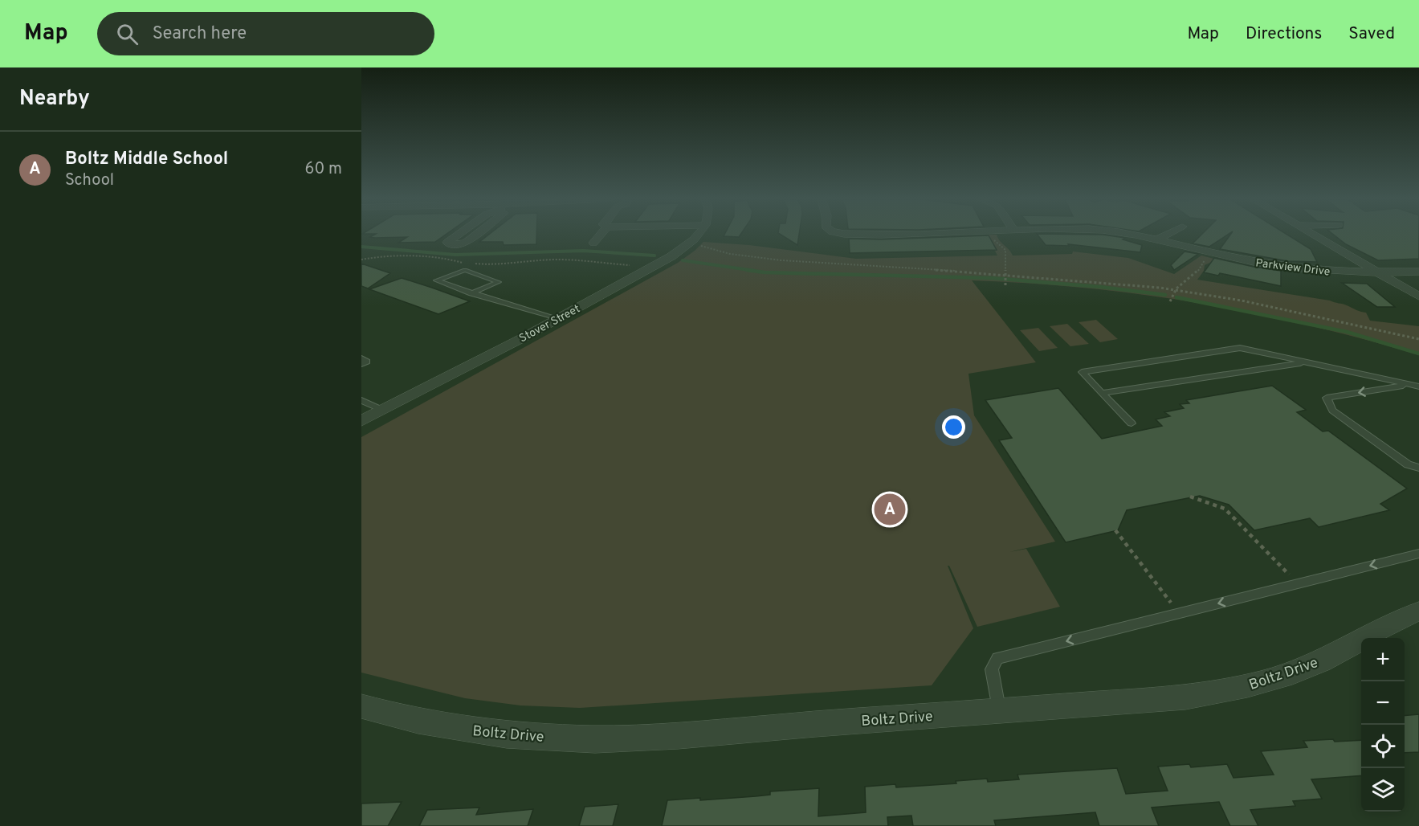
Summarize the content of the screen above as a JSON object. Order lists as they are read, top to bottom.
{
  "streets": {
    "street": ["Parkview Drive", "Stover Street", "Boltz Drive"]
  },
  "page": {
    "header": "Map",
    "search": "Search here",
    "nav": ["Map", "Directions", "Saved"],
    "heading": "Nearby",
    "list": [
      {
        "mark": "A",
        "name": "Boltz Middle School",
        "note": "School",
        "value": "60 m"
      }
    ],
    "pins": "A",
    "map_buttons": ["+", "−"]
  }
}
